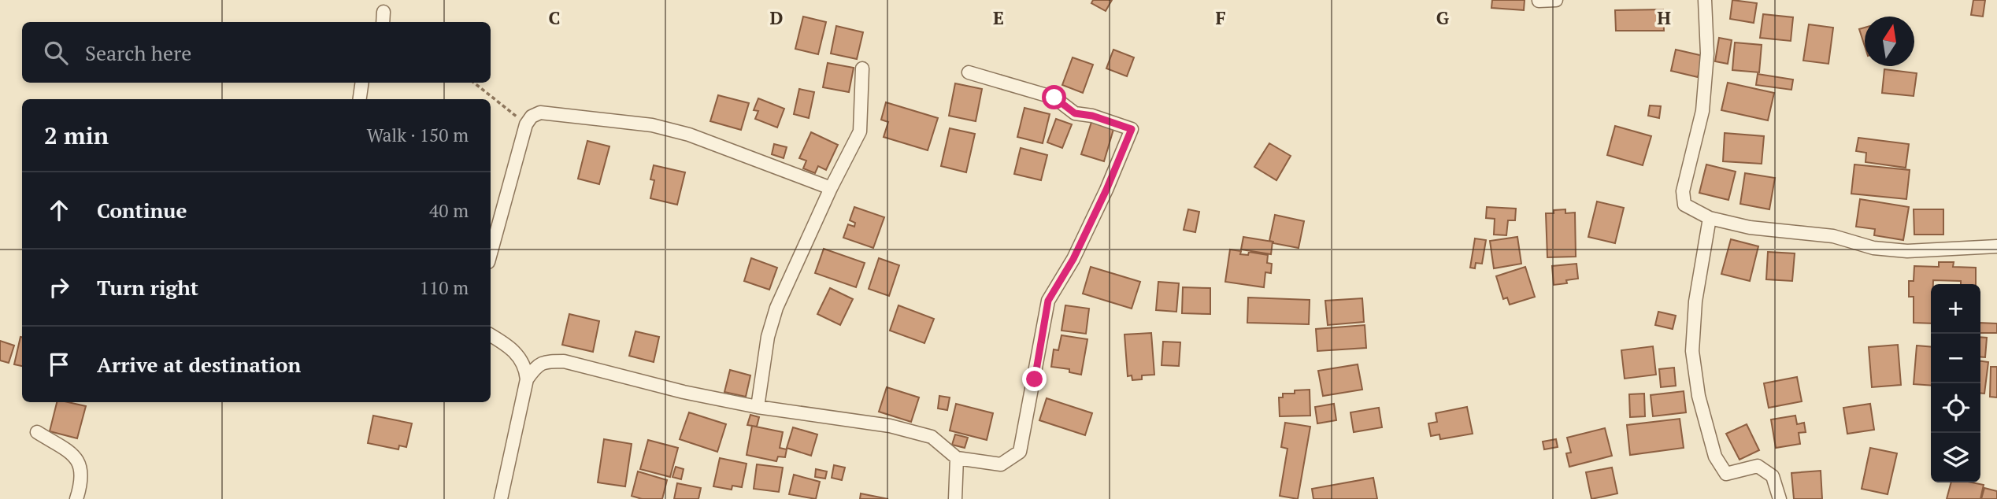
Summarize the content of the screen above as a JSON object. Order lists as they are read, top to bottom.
{
  "north": "top",
  "page": {
    "search": "Search here",
    "heading": ["2 min", "Walk · 150 m"],
    "list": [
      ["Continue", "40 m"],
      ["Turn right", "110 m"],
      "Arrive at destination"
    ],
    "map_buttons": ["+", "−"]
  },
  "grid": {
    "columns": [
      "C",
      "D",
      "E",
      "F",
      "G",
      "H"
    ]
  }
}
